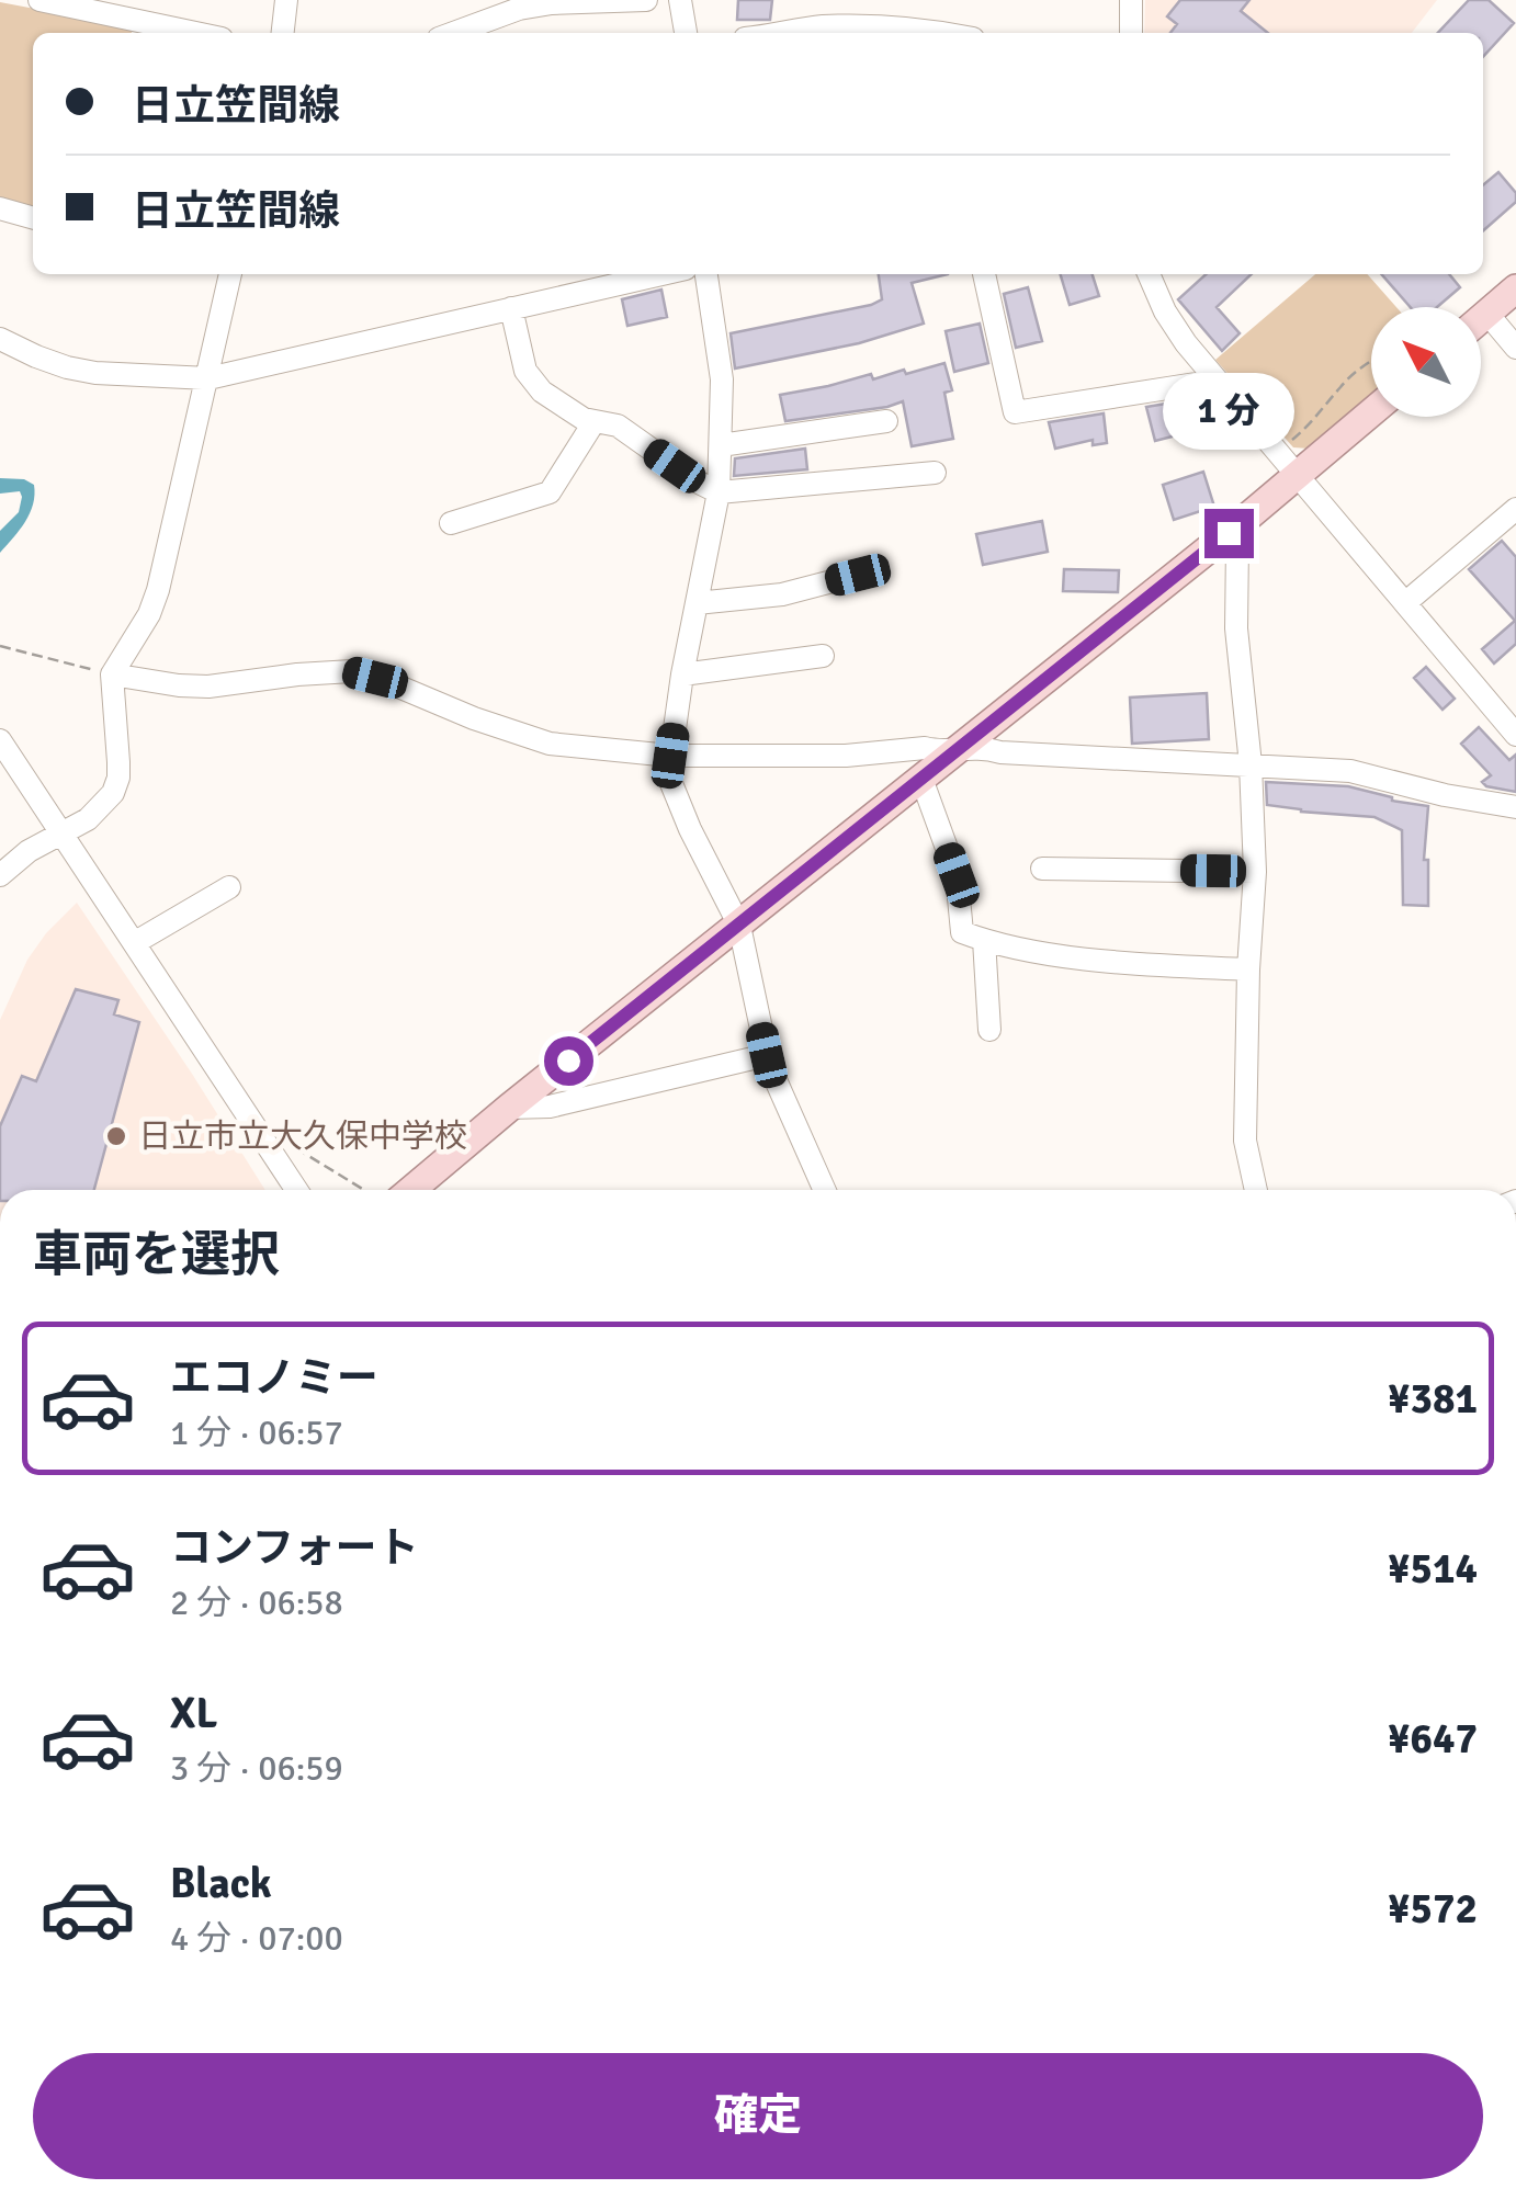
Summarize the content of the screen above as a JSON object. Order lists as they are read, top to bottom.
{
  "places": ["日立市立大久保中学校"],
  "north": "top left",
  "page": {
    "banner": ["日立笠間線", "日立笠間線"],
    "bubble": "1 分",
    "heading": "車両を選択",
    "list": [
      {
        "name": "エコノミー",
        "note": "1 分 · 06:57",
        "value": "¥381"
      },
      {
        "name": "コンフォート",
        "note": "2 分 · 06:58",
        "value": "¥514"
      },
      {
        "name": "XL",
        "note": "3 分 · 06:59",
        "value": "¥647"
      },
      {
        "name": "Black",
        "note": "4 分 · 07:00",
        "value": "¥572"
      }
    ],
    "buttons": "確定"
  }
}
